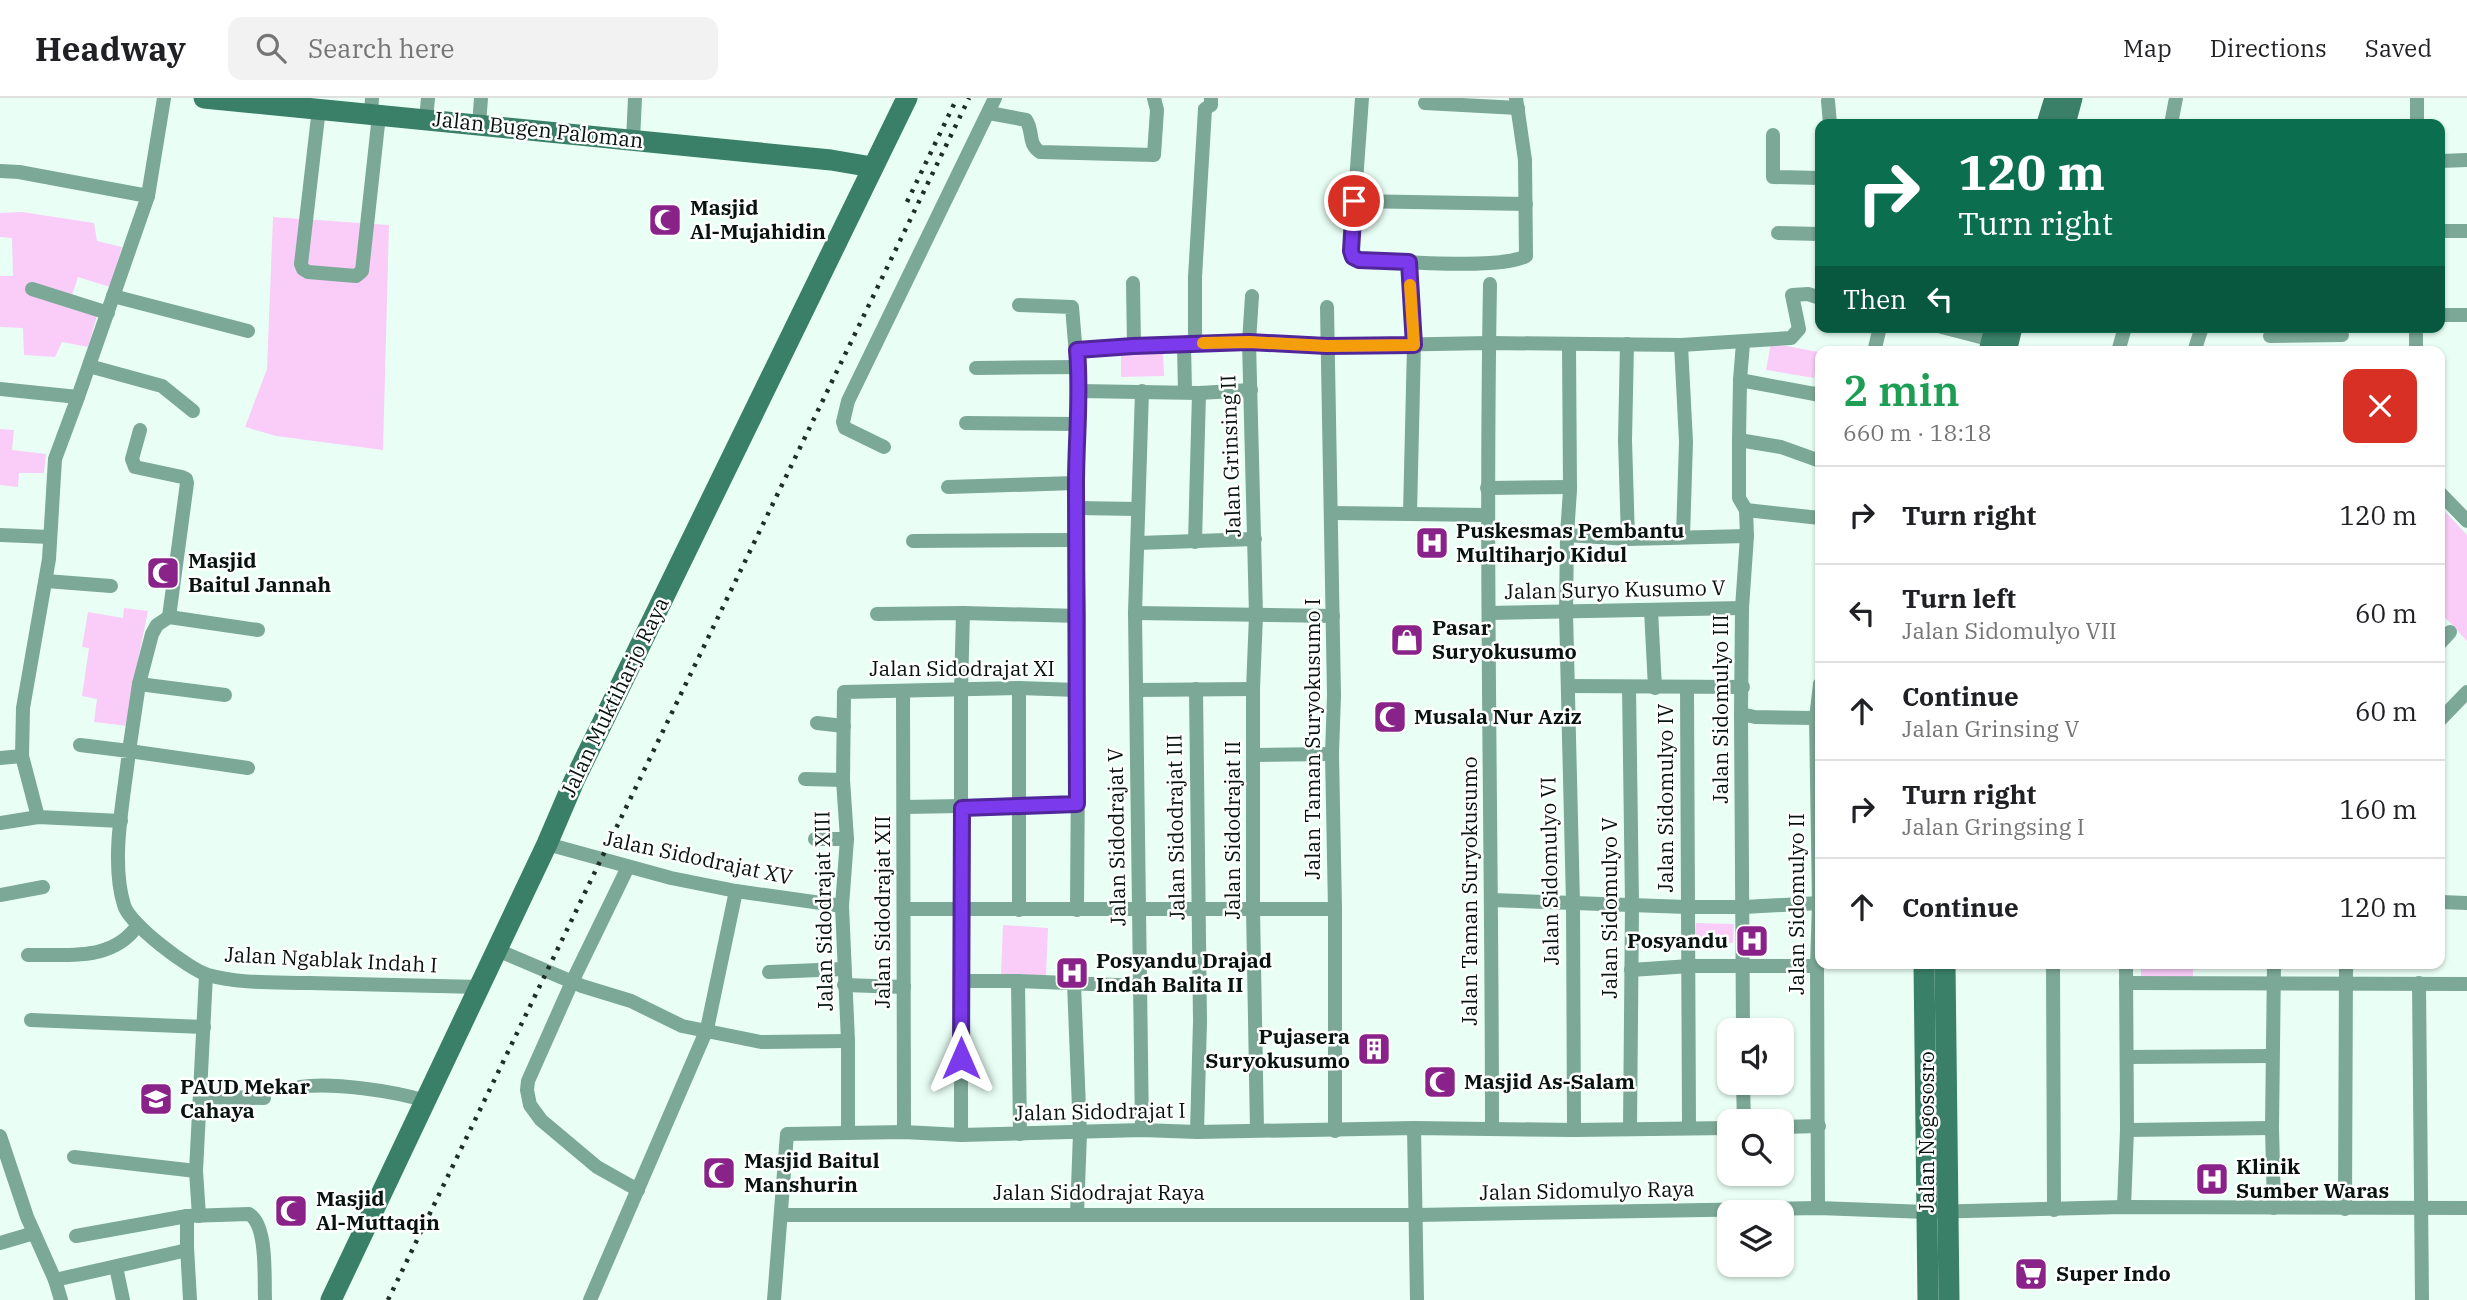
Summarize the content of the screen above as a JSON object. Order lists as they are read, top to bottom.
{
  "streets": {
    "street": [
      "Jalan Bugen Paloman",
      "Jalan Grinsing II",
      "Jalan Suryo Kusumo V",
      "Jalan Sidodrajat XI",
      "Jalan Muktiharjo Raya",
      "Jalan Sidomulyo III",
      "Jalan Taman Suryokusumo I",
      "Jalan Sidomulyo IV",
      "Jalan Sidodrajat III",
      "Jalan Sidodrajat II",
      "Jalan Sidodrajat V",
      "Jalan Sidodrajat XV",
      "Jalan Sidomulyo VI",
      "Jalan Taman Suryokusumo",
      "Jalan Sidomulyo II",
      "Jalan Sidomulyo V",
      "Jalan Sidodrajat XIII",
      "Jalan Sidodrajat XII",
      "Jalan Ngablak Indah I",
      "Jalan Sidodrajat I",
      "Jalan Nogososro",
      "Jalan Sidomulyo Raya",
      "Jalan Sidodrajat Raya"
    ]
  },
  "crossings": [
    ["Jalan Bugen Paloman", "Jalan Muktiharjo Raya"],
    ["Jalan Grinsing II", "Jalan Sidodrajat II"],
    ["Jalan Suryo Kusumo V", "Jalan Sidomulyo III"],
    ["Jalan Suryo Kusumo V", "Jalan Sidomulyo VI"],
    ["Jalan Suryo Kusumo V", "Jalan Taman Suryokusumo"],
    ["Jalan Sidodrajat XI", "Jalan Sidodrajat XIII"],
    ["Jalan Sidodrajat XI", "Jalan Sidodrajat XII"],
    ["Jalan Muktiharjo Raya", "Jalan Sidodrajat XV"],
    ["Jalan Muktiharjo Raya", "Jalan Ngablak Indah I"],
    ["Jalan Taman Suryokusumo I", "Jalan Sidodrajat I"],
    ["Jalan Sidodrajat III", "Jalan Sidodrajat I"],
    ["Jalan Sidodrajat II", "Jalan Sidodrajat I"],
    ["Jalan Sidodrajat V", "Jalan Sidodrajat I"],
    ["Jalan Sidodrajat XV", "Jalan Sidodrajat XIII"],
    ["Jalan Sidomulyo VI", "Jalan Sidodrajat I"],
    ["Jalan Taman Suryokusumo", "Jalan Sidodrajat I"],
    ["Jalan Sidomulyo II", "Jalan Sidomulyo Raya"],
    ["Jalan Sidomulyo V", "Jalan Sidodrajat I"],
    ["Jalan Sidodrajat XIII", "Jalan Sidodrajat I"],
    ["Jalan Sidodrajat XII", "Jalan Sidodrajat I"],
    ["Jalan Sidodrajat I", "Jalan Sidodrajat Raya"],
    ["Jalan Nogososro", "Jalan Sidomulyo Raya"],
    ["Jalan Sidomulyo Raya", "Jalan Sidodrajat Raya"]
  ],
  "places": {
    "mosque": [
      "Masjid Al-Mujahidin",
      "Masjid Baitul Jannah",
      "Musala Nur Aziz",
      "Masjid As-Salam",
      "Masjid Baitul Manshurin",
      "Masjid Al-Muttaqin"
    ],
    "hospital": [
      "Puskesmas Pembantu Multiharjo Kidul",
      "Posyandu",
      "Posyandu Drajad Indah Balita II",
      "Klinik Sumber Waras"
    ],
    "shop": ["Pasar Suryokusumo"],
    "building": ["Pujasera Suryokusumo"],
    "school or university": ["PAUD Mekar Cahaya"],
    "supermarket": ["Super Indo"]
  },
  "page": {
    "header": "Headway",
    "search": "Search here",
    "nav": ["Map", "Directions", "Saved"],
    "turn": ["120 m", "Turn right"],
    "then": "Then",
    "heading": ["2 min", "660 m · 18:18"],
    "list": [
      {
        "name": "Turn right",
        "value": "120 m"
      },
      {
        "name": "Turn left",
        "note": "Jalan Sidomulyo VII",
        "value": "60 m"
      },
      {
        "name": "Continue",
        "note": "Jalan Grinsing V",
        "value": "60 m"
      },
      {
        "name": "Turn right",
        "note": "Jalan Gringsing I",
        "value": "160 m"
      },
      {
        "name": "Continue",
        "value": "120 m"
      }
    ]
  }
}
